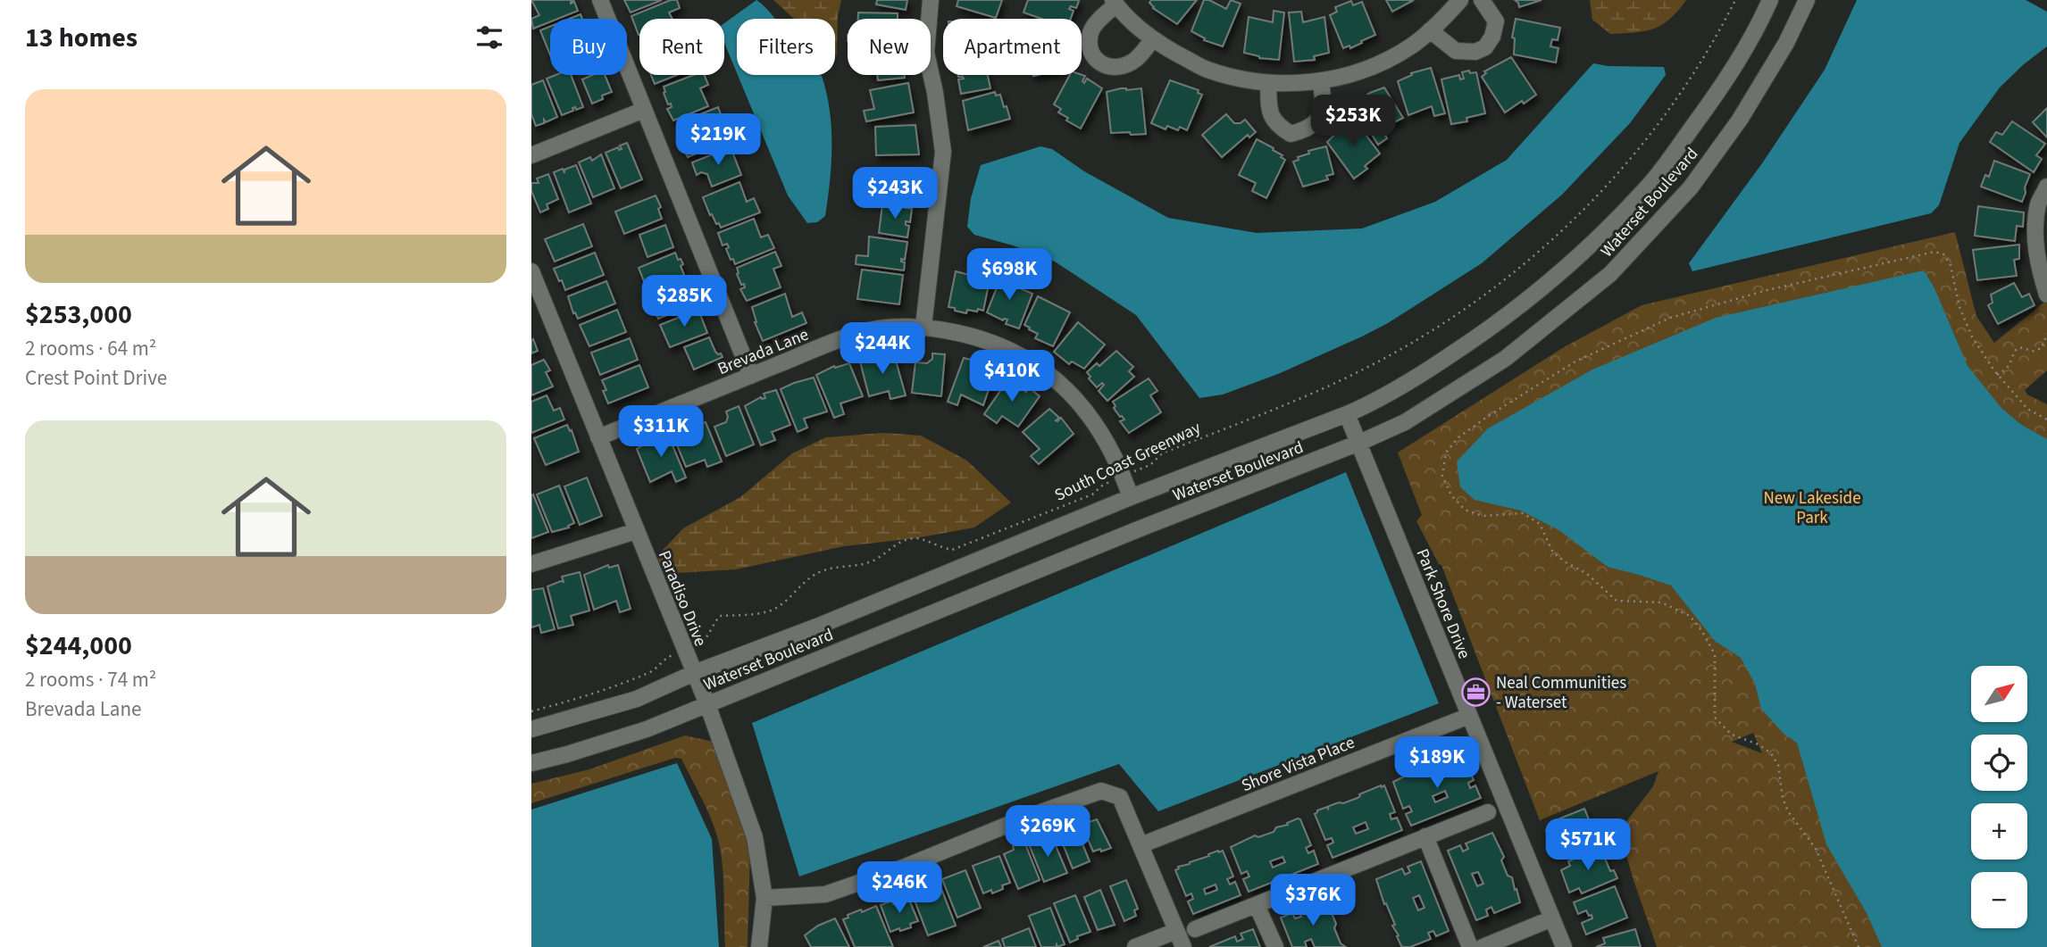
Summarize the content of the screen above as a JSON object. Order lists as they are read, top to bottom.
{
  "streets": {
    "street": [
      "Waterset Boulevard",
      "Brevada Lane",
      "Paradiso Drive",
      "Park Shore Drive",
      "Shore Vista Place"
    ],
    "path": ["South Coast Greenway"]
  },
  "crossings": [
    ["Waterset Boulevard", "Brevada Lane"],
    ["Waterset Boulevard", "Paradiso Drive"],
    ["Waterset Boulevard", "Park Shore Drive"],
    ["Brevada Lane", "South Coast Greenway"],
    ["Brevada Lane", "Paradiso Drive"],
    ["South Coast Greenway", "Paradiso Drive"],
    ["Park Shore Drive", "Shore Vista Place"]
  ],
  "parks": ["New Lakeside Park"],
  "places": {
    "office": ["Neal Communities - Waterset"]
  },
  "north": "top right",
  "page": {
    "heading": "13 homes",
    "chip": [
      "Buy",
      "Rent",
      "Filters",
      "New",
      "Apartment"
    ],
    "list": [
      {
        "name": "$253,000",
        "note": "2 rooms · 64 m² · Crest Point Drive"
      },
      {
        "name": "$244,000",
        "note": "2 rooms · 74 m² · Brevada Lane"
      }
    ],
    "price": [
      "$253K",
      "$219K",
      "$243K",
      "$698K",
      "$285K",
      "$244K",
      "$410K",
      "$311K",
      "$189K",
      "$269K",
      "$571K",
      "$246K",
      "$376K"
    ],
    "map_buttons": ["+", "−"]
  }
}
